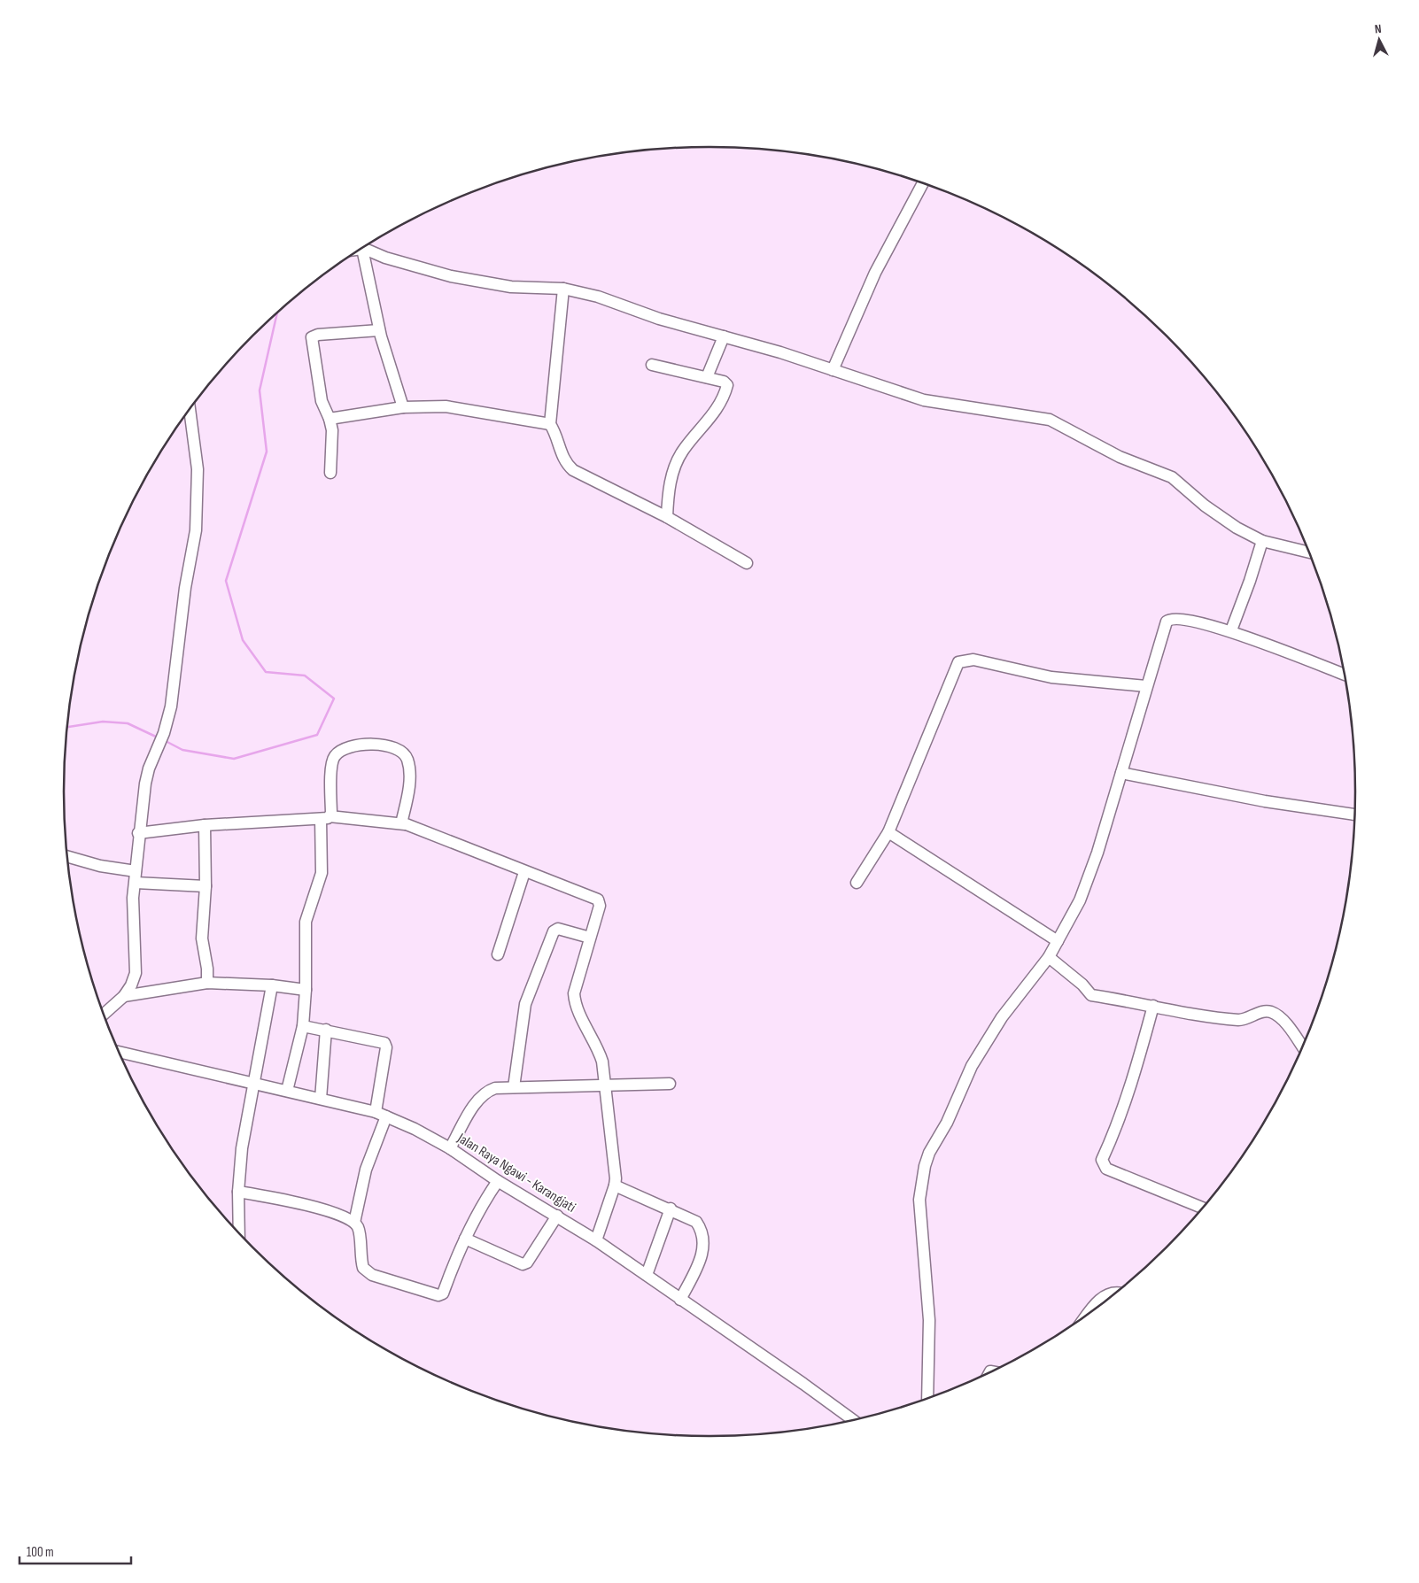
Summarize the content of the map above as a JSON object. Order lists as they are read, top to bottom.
{
  "streets": {
    "street": ["Jalan Raya Ngawi - Karangjati"]
  },
  "scale_bar": "100 m",
  "north": "top"
}
